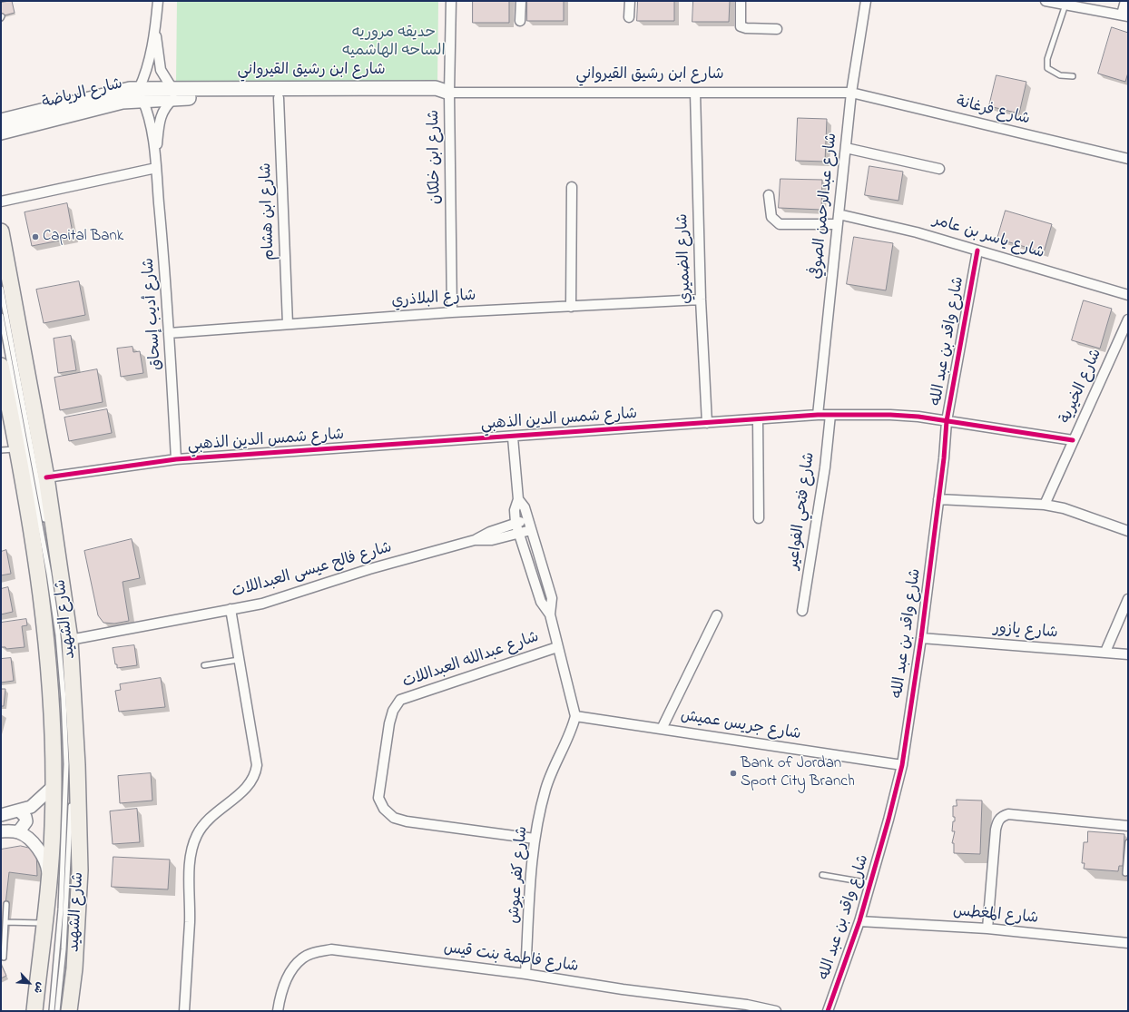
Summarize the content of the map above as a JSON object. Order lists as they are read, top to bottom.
{
  "streets": {
    "highway": ["شارع الشهيد"],
    "main road": ["شارع ابن رشيق القيرواني", "شارع الرياضة"],
    "street": [
      "شارع فرغانة",
      "شارع ابن خلكان",
      "شارع عبدالرحمن الصوفي",
      "شارع ابن هشام",
      "شارع ياسر بن عامر",
      "شارع الضميري",
      "شارع البلاذري",
      "شارع أديب إسحاق",
      "شارع واقد بن عبد الله",
      "شارع الخيرية",
      "شارع شمس الدين الذهبي",
      "شارع فتحي الفواعير",
      "شارع فالح عيسى العبداللات",
      "شارع يازور",
      "شارع عبدالله العبداللات",
      "شارع جريس عميش",
      "شارع كفر عبوش",
      "شارع المغطس",
      "شارع فاطمة بنت قيس"
    ]
  },
  "crossings": [
    ["شارع ابن رشيق القيرواني", "شارع الرياضة"],
    ["شارع ابن رشيق القيرواني", "شارع فرغانة"],
    ["شارع ابن رشيق القيرواني", "شارع ابن خلكان"],
    ["شارع ابن رشيق القيرواني", "شارع عبدالرحمن الصوفي"],
    ["شارع ابن رشيق القيرواني", "شارع ابن هشام"],
    ["شارع ابن رشيق القيرواني", "شارع الضميري"],
    ["شارع ابن رشيق القيرواني", "شارع أديب إسحاق"],
    ["شارع الرياضة", "شارع أديب إسحاق"],
    ["شارع فرغانة", "شارع عبدالرحمن الصوفي"],
    ["شارع ابن خلكان", "شارع البلاذري"],
    ["شارع عبدالرحمن الصوفي", "شارع ياسر بن عامر"],
    ["شارع عبدالرحمن الصوفي", "شارع شمس الدين الذهبي"],
    ["شارع ابن هشام", "شارع البلاذري"],
    ["شارع ياسر بن عامر", "شارع واقد بن عبد الله"],
    ["شارع الضميري", "شارع البلاذري"],
    ["شارع الضميري", "شارع شمس الدين الذهبي"],
    ["شارع البلاذري", "شارع أديب إسحاق"],
    ["شارع أديب إسحاق", "شارع شمس الدين الذهبي"],
    ["شارع واقد بن عبد الله", "شارع شمس الدين الذهبي"],
    ["شارع واقد بن عبد الله", "شارع يازور"],
    ["شارع واقد بن عبد الله", "شارع جريس عميش"],
    ["شارع واقد بن عبد الله", "شارع المغطس"],
    ["شارع الخيرية", "شارع شمس الدين الذهبي"],
    ["شارع شمس الدين الذهبي", "شارع فتحي الفواعير"],
    ["شارع شمس الدين الذهبي", "شارع الشهيد"],
    ["شارع فالح عيسى العبداللات", "شارع الشهيد"],
    ["شارع عبدالله العبداللات", "شارع كفر عبوش"],
    ["شارع جريس عميش", "شارع كفر عبوش"],
    ["شارع كفر عبوش", "شارع فاطمة بنت قيس"]
  ],
  "parks": ["حديقه مروريه الساحه الهاشميه"],
  "places": ["Capital Bank", "Bank of Jordan Sport City Branch"],
  "north": "bottom right"
}
